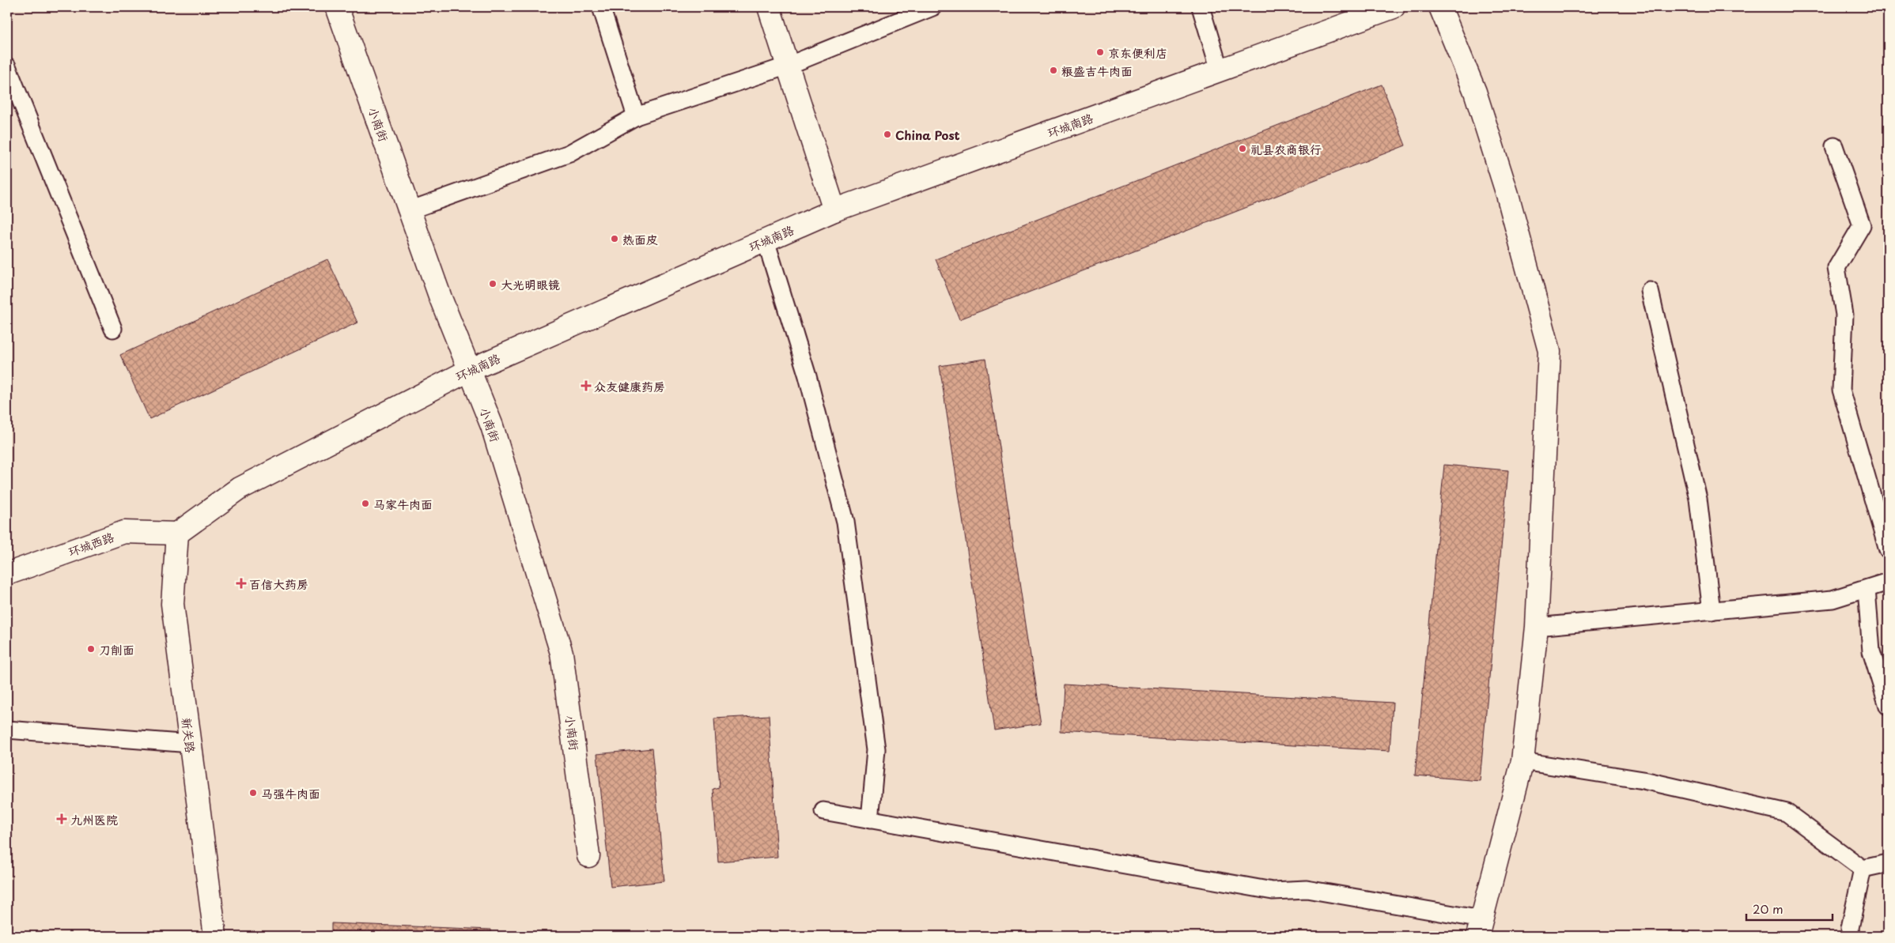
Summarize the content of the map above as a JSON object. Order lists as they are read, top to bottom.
{
  "streets": {
    "street": [
      "小南街",
      "环城南路",
      "环城西路",
      "新关路"
    ]
  },
  "crossings": [
    ["小南街", "环城南路"],
    ["环城南路", "环城西路"],
    ["环城南路", "新关路"],
    ["环城西路", "新关路"]
  ],
  "places": {
    "other": [
      "京东便利店",
      "粮盛吉牛肉面",
      "China Post",
      "礼县农商银行",
      "热面皮",
      "大光明眼镜",
      "马家牛肉面",
      "刀削面",
      "马强牛肉面"
    ],
    "health": ["众友健康药房", "百信大药房", "九州医院"]
  },
  "scale_bar": "20 m"
}
